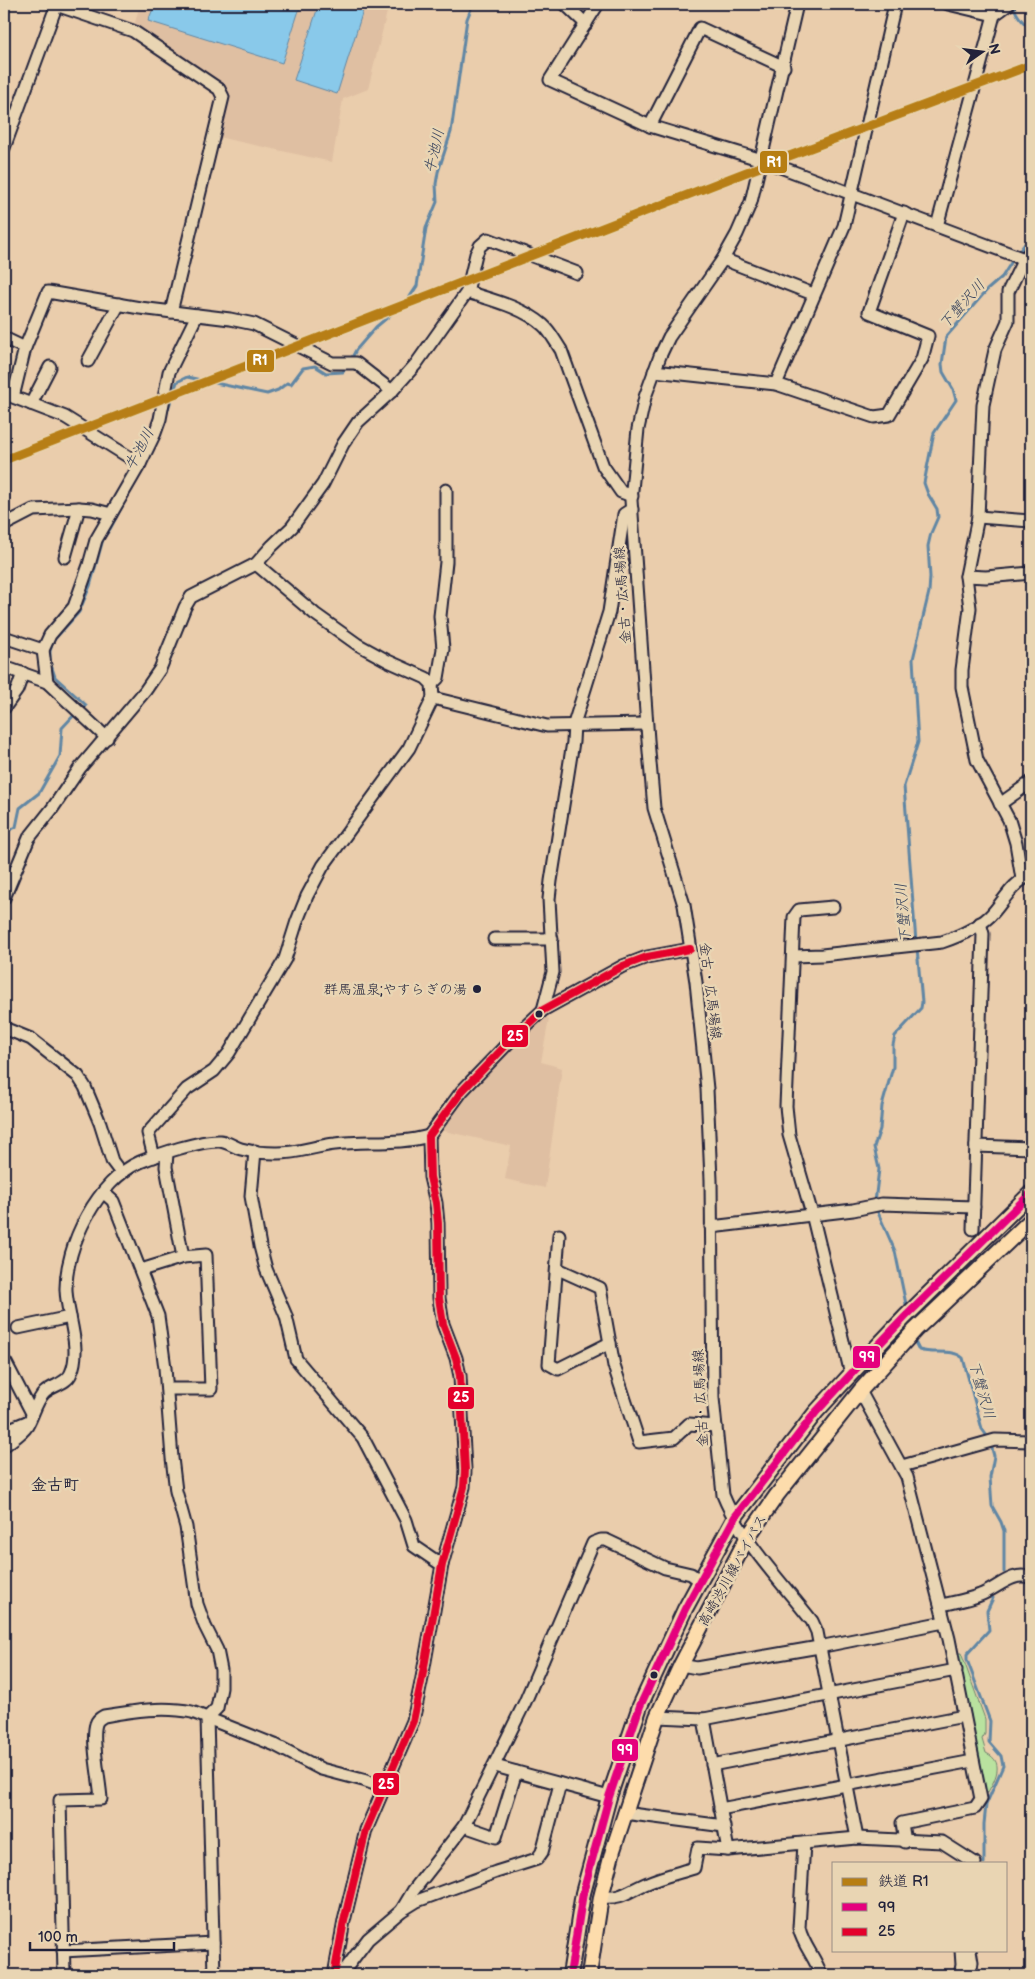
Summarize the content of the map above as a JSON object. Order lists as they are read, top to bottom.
{
  "streets": {
    "main road": ["高崎渋川線バイパス"],
    "street": ["金古・広馬場線"]
  },
  "crossings": [
    ["金古・広馬場線", "高崎渋川線バイパス"]
  ],
  "districts": ["金古町"],
  "water": ["牛池川", "下蟹沢川"],
  "places": ["群馬温泉;やすらぎの湯"],
  "lines": ["rail line R1", "transit line 25", "transit line 99"],
  "legend": ["鉄道 R1", "99", "25"],
  "scale_bar": "100 m",
  "north": "right"
}
